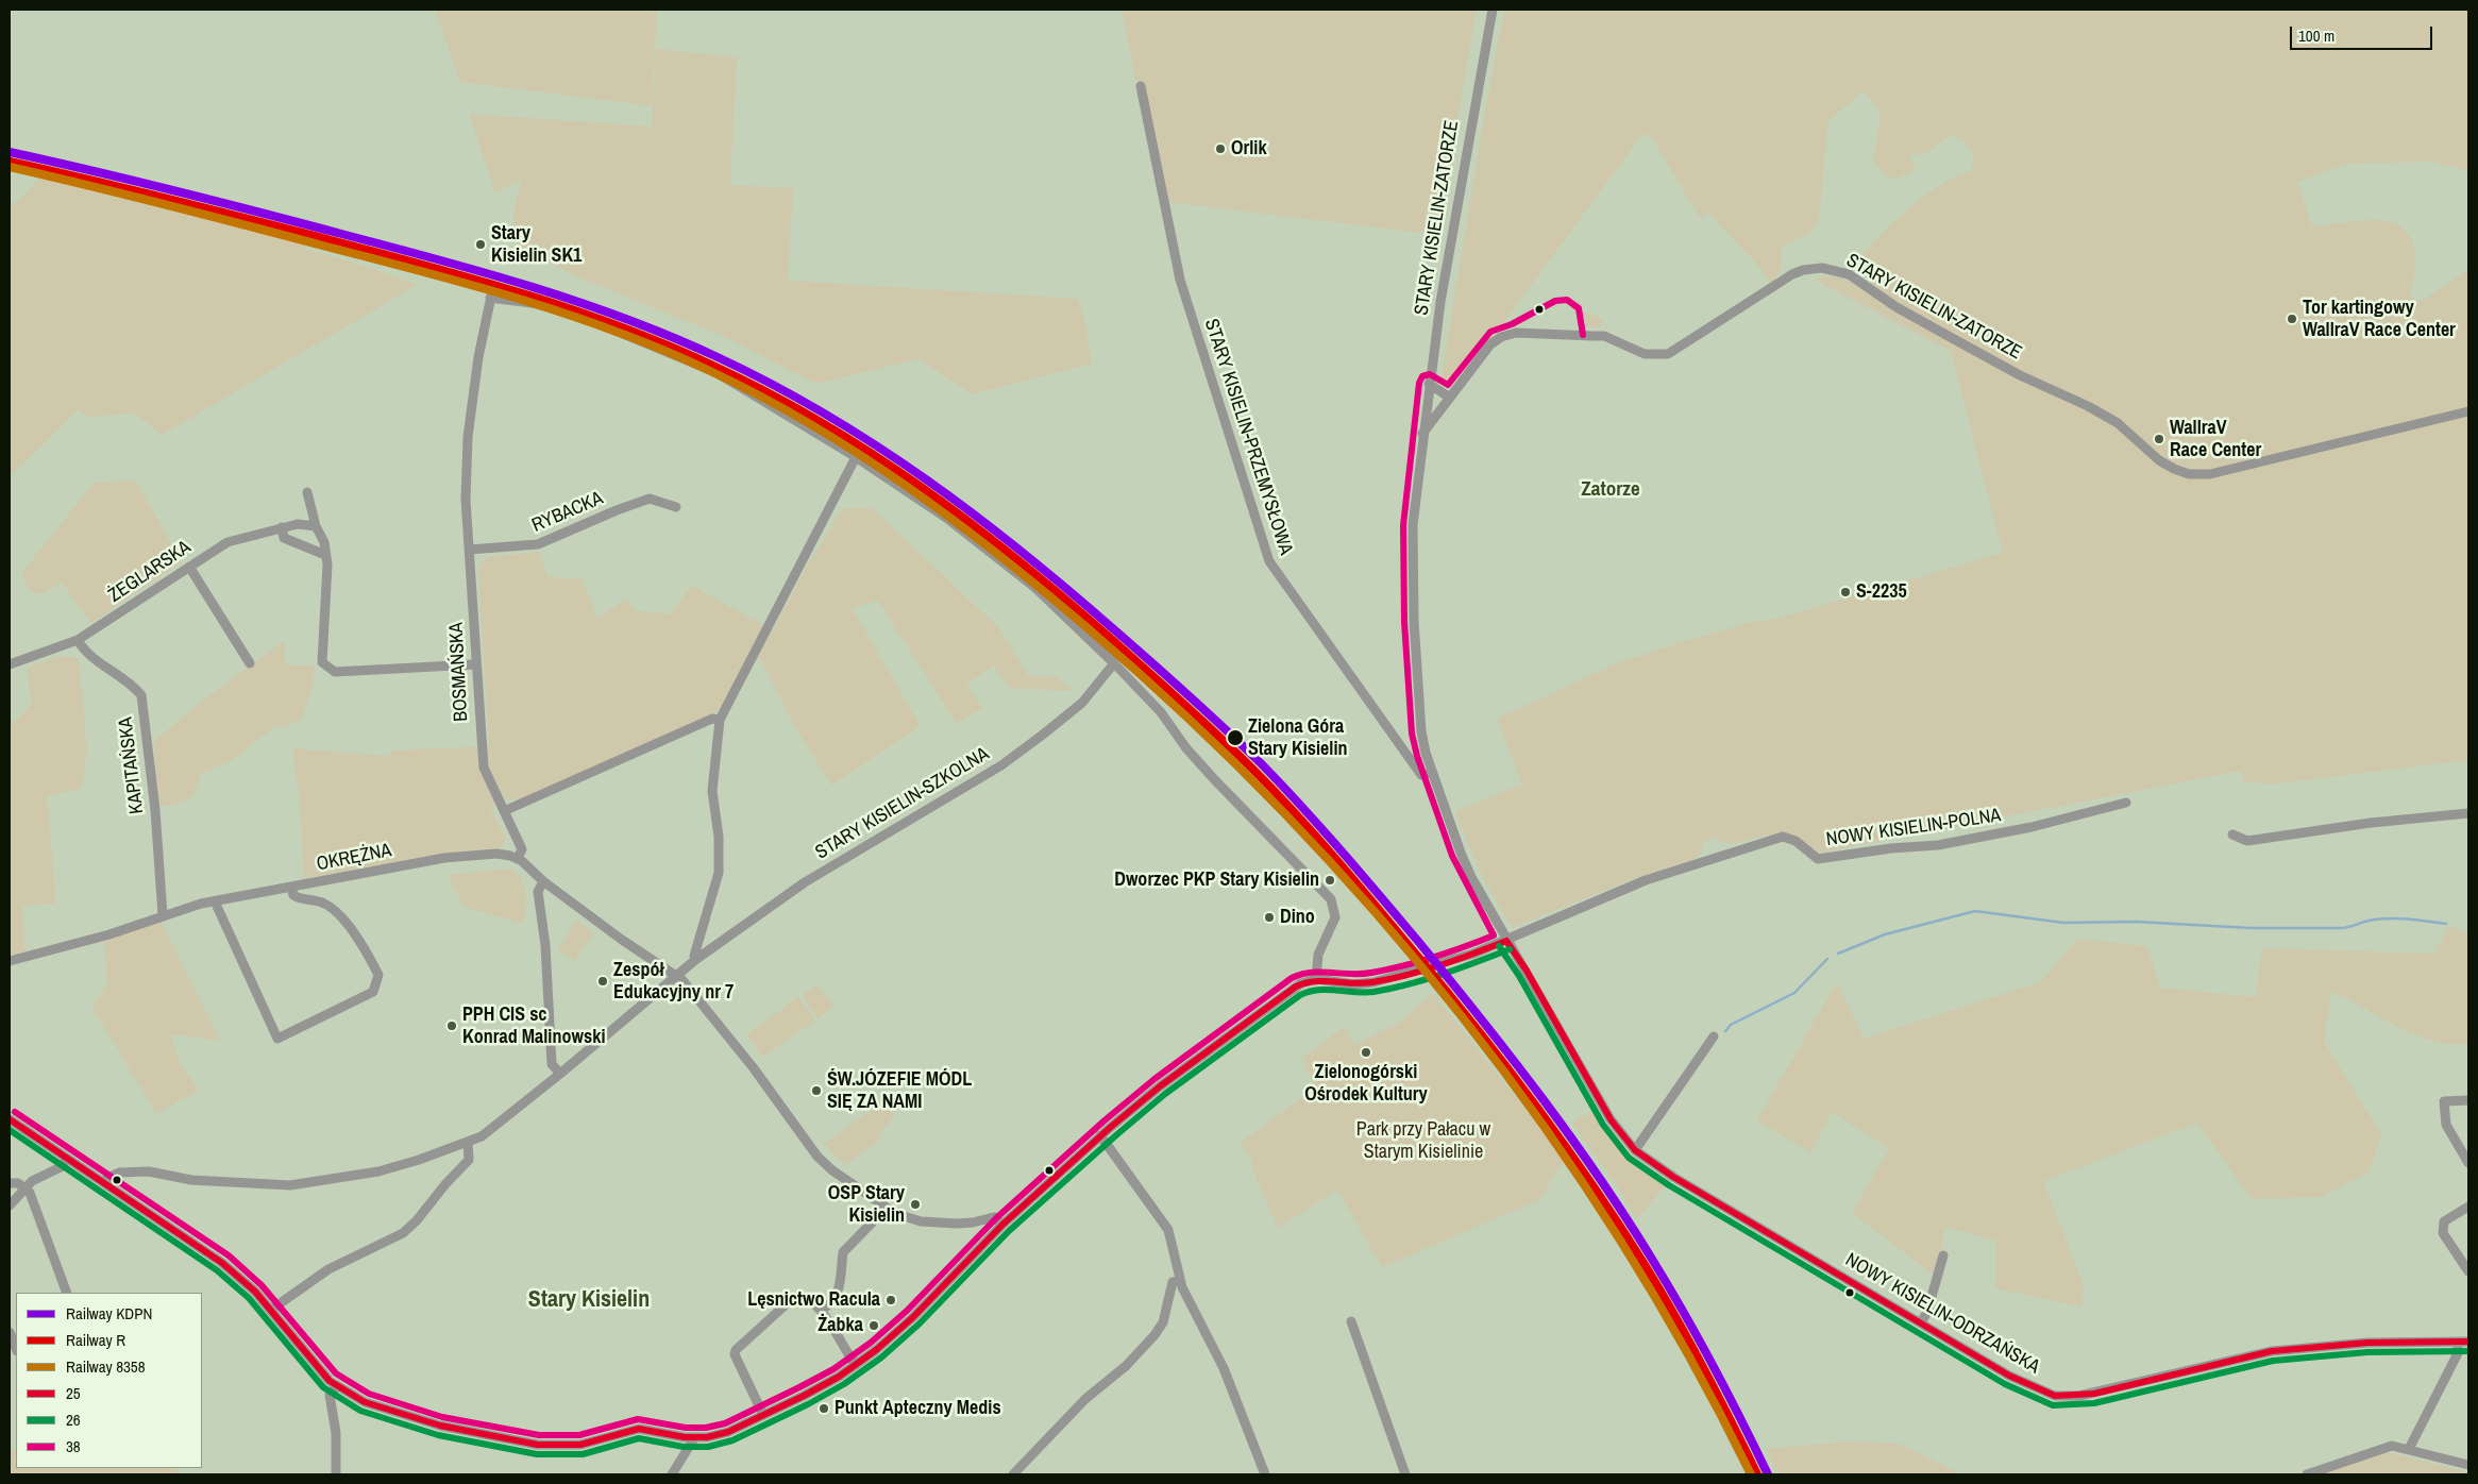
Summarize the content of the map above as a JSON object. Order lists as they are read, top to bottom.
{
  "streets": {
    "street": [
      "STARY KISIELIN-ZATORZE",
      "STARY KISIELIN-PRZEMYSŁOWA",
      "RYBACKA",
      "ŻEGLARSKA",
      "BOSMAŃSKA",
      "KAPITAŃSKA",
      "STARY KISIELIN-SZKOLNA",
      "NOWY KISIELIN-POLNA",
      "OKRĘŻNA",
      "NOWY KISIELIN-ODRZAŃSKA"
    ]
  },
  "crossings": [
    ["STARY KISIELIN-ZATORZE", "STARY KISIELIN-PRZEMYSŁOWA"],
    ["STARY KISIELIN-ZATORZE", "NOWY KISIELIN-POLNA"],
    ["STARY KISIELIN-ZATORZE", "NOWY KISIELIN-ODRZAŃSKA"],
    ["RYBACKA", "BOSMAŃSKA"],
    ["ŻEGLARSKA", "KAPITAŃSKA"],
    ["BOSMAŃSKA", "OKRĘŻNA"],
    ["KAPITAŃSKA", "OKRĘŻNA"]
  ],
  "districts": ["Zatorze", "Stary Kisielin"],
  "parks": ["Park przy Pałacu w Starym Kisielinie"],
  "places": [
    "Orlik",
    "Stary Kisielin SK1",
    "Tor kartingowy WallraV Race Center",
    "WallraV Race Center",
    "S-2235",
    "Zielona Góra Stary Kisielin",
    "Dworzec PKP Stary Kisielin",
    "Dino",
    "Zespół Edukacyjny nr 7",
    "PPH CIS sc Konrad Malinowski",
    "Zielonogórski Ośrodek Kultury",
    "ŚW.JÓZEFIE MÓDL SIĘ ZA NAMI",
    "OSP Stary Kisielin",
    "Lęsnictwo Racula",
    "Żabka",
    "Punkt Apteczny Medis"
  ],
  "lines": [
    "rail line KDPN",
    "rail line R",
    "rail line 8358",
    "transit line 38",
    "transit line 25",
    "transit line 26"
  ],
  "legend": [
    "Railway KDPN",
    "Railway R",
    "Railway 8358",
    "25",
    "26",
    "38"
  ],
  "scale_bar": "100 m"
}
